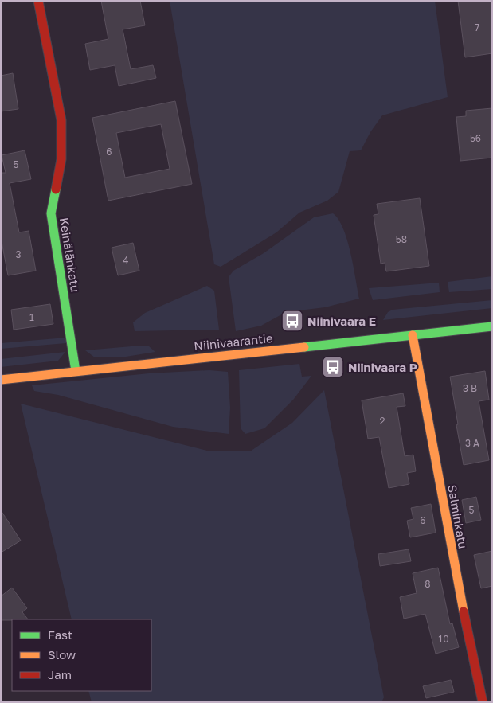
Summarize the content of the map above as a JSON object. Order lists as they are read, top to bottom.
{
  "streets": {
    "street": ["Keinälänkatu", "Niinivaarantie", "Salminkatu"]
  },
  "crossings": [
    ["Keinälänkatu", "Niinivaarantie"],
    ["Niinivaarantie", "Salminkatu"]
  ],
  "places": {
    "bus stop": ["Niinivaara E", "Niinivaara P"]
  },
  "house_numbers": [
    "7",
    "56",
    "6",
    "5",
    "58",
    "3",
    "4",
    "1",
    "3 B",
    "2",
    "3 A",
    "5",
    "6",
    "8",
    "10"
  ],
  "legend": ["Fast", "Slow", "Jam"]
}
